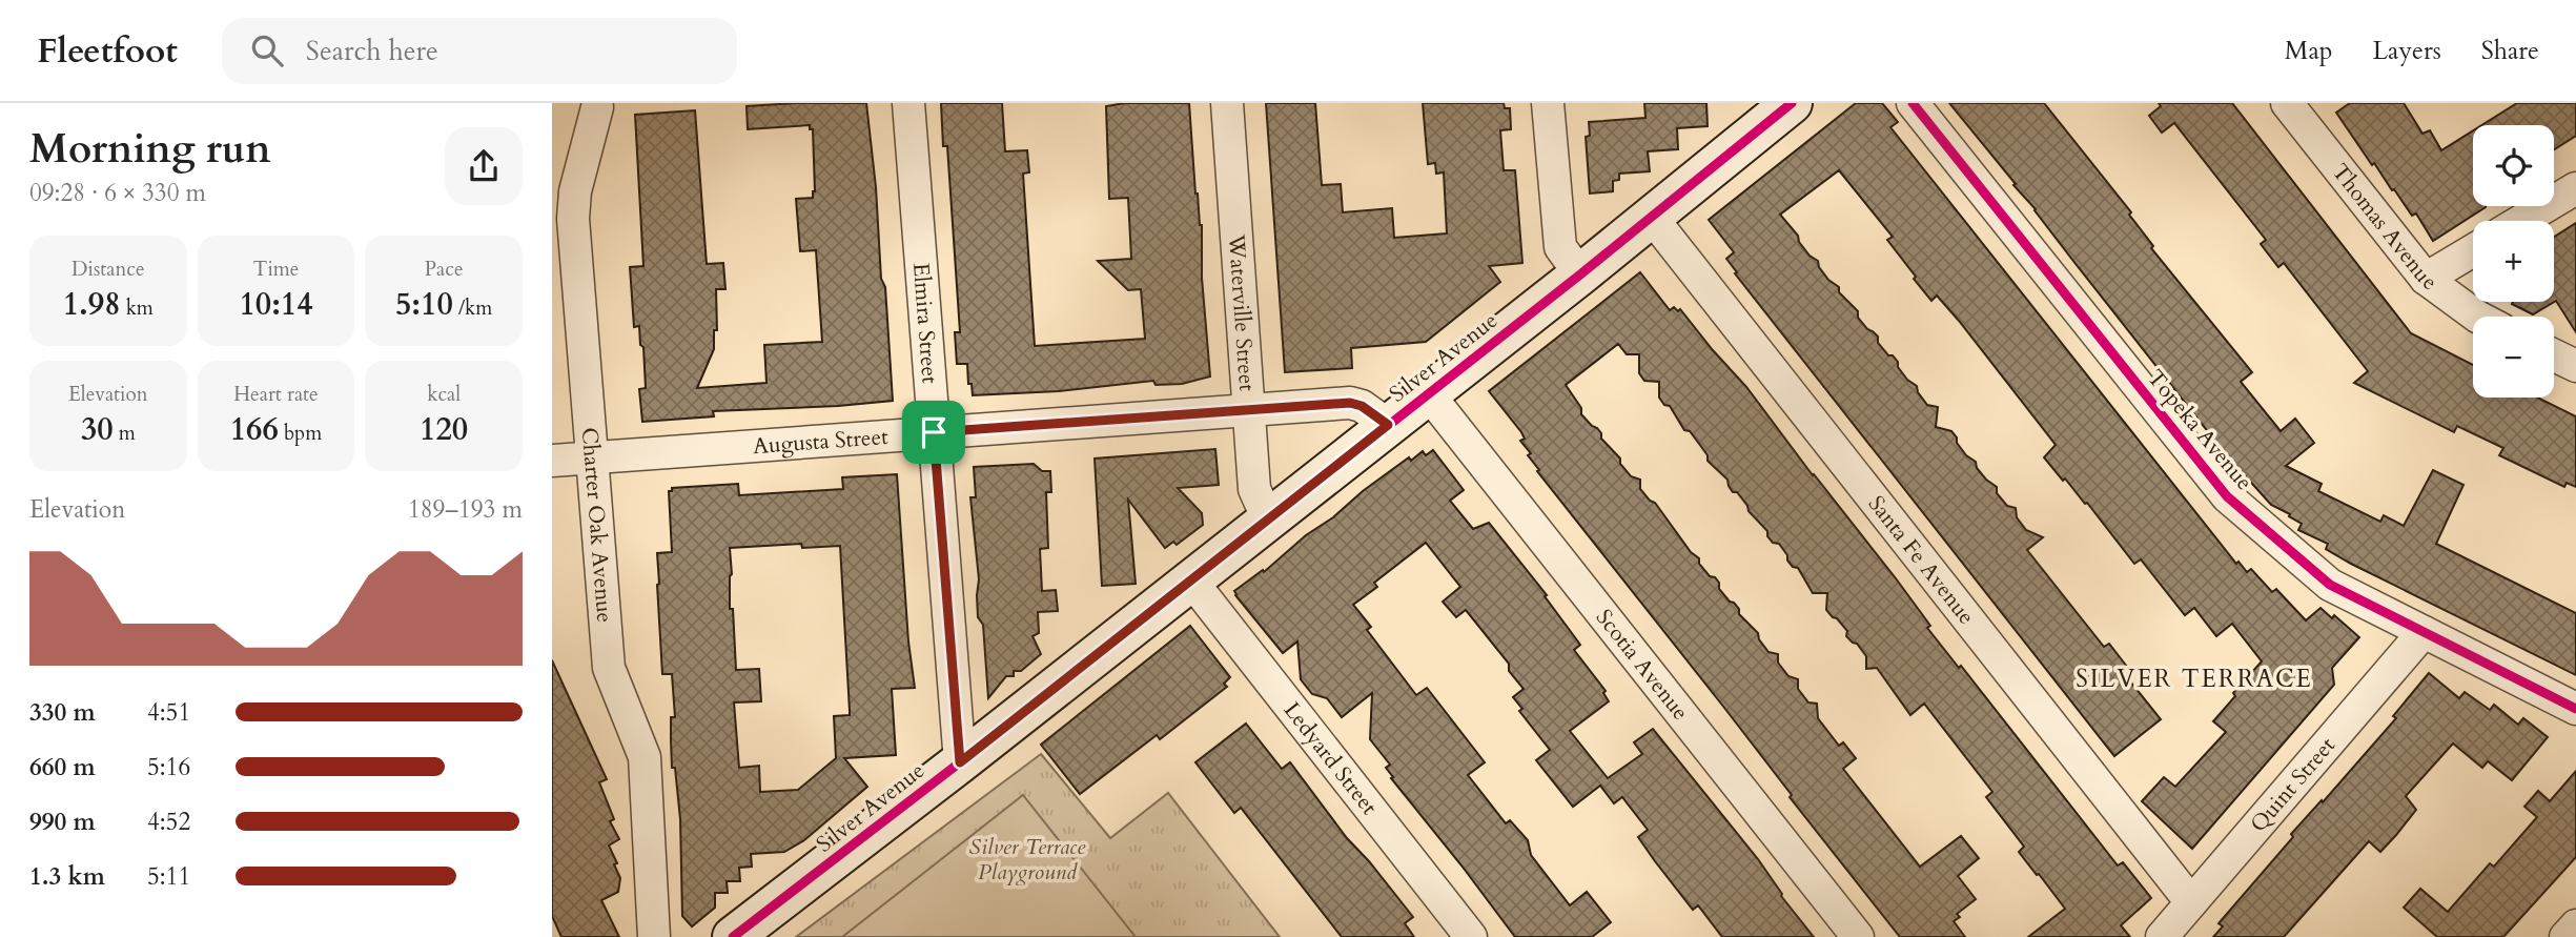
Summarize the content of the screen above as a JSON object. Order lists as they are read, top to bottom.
{
  "streets": {
    "street": [
      "Thomas Avenue",
      "Waterville Street",
      "Elmira Street",
      "Silver Avenue",
      "Topeka Avenue",
      "Augusta Street",
      "Charter Oak Avenue",
      "Santa Fe Avenue",
      "Scotia Avenue",
      "Ledyard Street",
      "Quint Street"
    ]
  },
  "crossings": [
    ["Waterville Street", "Silver Avenue"],
    ["Waterville Street", "Augusta Street"],
    ["Elmira Street", "Silver Avenue"],
    ["Elmira Street", "Augusta Street"],
    ["Silver Avenue", "Augusta Street"],
    ["Silver Avenue", "Santa Fe Avenue"],
    ["Silver Avenue", "Scotia Avenue"],
    ["Silver Avenue", "Ledyard Street"],
    ["Topeka Avenue", "Quint Street"],
    ["Augusta Street", "Charter Oak Avenue"],
    ["Santa Fe Avenue", "Quint Street"]
  ],
  "districts": ["SILVER TERRACE"],
  "parks": ["Silver Terrace Playground"],
  "page": {
    "header": "Fleetfoot",
    "search": "Search here",
    "nav": ["Map", "Layers", "Share"],
    "heading": ["Morning run", "09:28 · 6 × 330 m"],
    "map_buttons": ["+", "−"],
    "stats": [
      ["Distance", "1.98 km"],
      ["Time", "10:14"],
      ["Pace", "5:10 /km"],
      ["Elevation", "30 m"],
      ["Heart rate", "166 bpm"],
      ["kcal", "120"]
    ],
    "chart": ["Elevation", "189–193 m"],
    "list": [
      {
        "name": "330 m",
        "note": "4:51"
      },
      {
        "name": "660 m",
        "note": "5:16"
      },
      {
        "name": "990 m",
        "note": "4:52"
      },
      {
        "name": "1.3 km",
        "note": "5:11"
      }
    ]
  }
}
